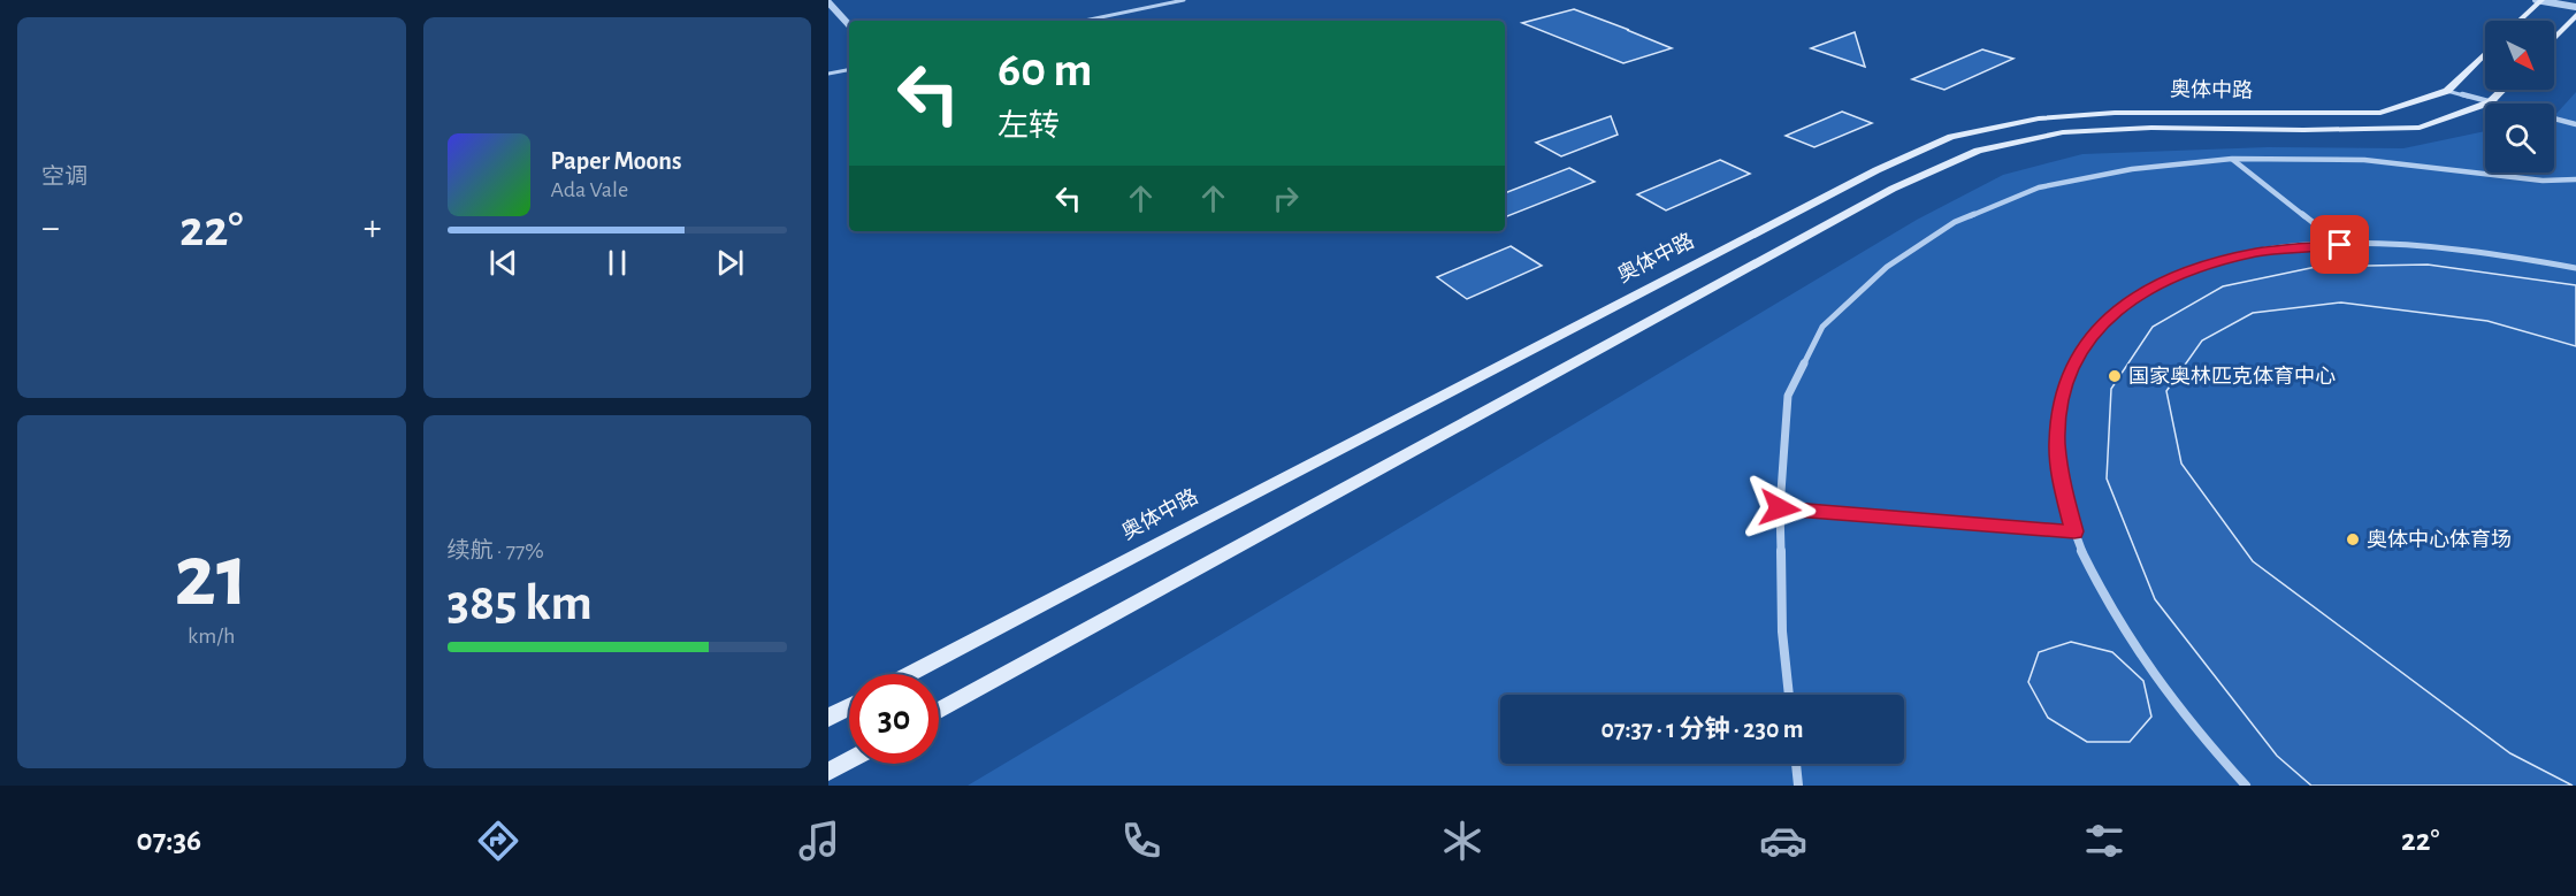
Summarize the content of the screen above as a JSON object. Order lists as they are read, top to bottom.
{
  "streets": {
    "main road": ["奥体中路"]
  },
  "places": ["国家奥林匹克体育中心", "奥体中心体育场"],
  "north": "bottom right",
  "page": {
    "tile": [
      "空调",
      ["21", "km/h"],
      ["续航 · 77%", "385 km"]
    ],
    "turn": ["60 m", "左转"],
    "song": ["Paper Moons", "Ada Vale"],
    "heat": ["−", "22°", "+"],
    "limit": "30",
    "trip": "07:37 · 1 分钟 · 230 m",
    "tabs": ["07:36", "22°"]
  }
}
